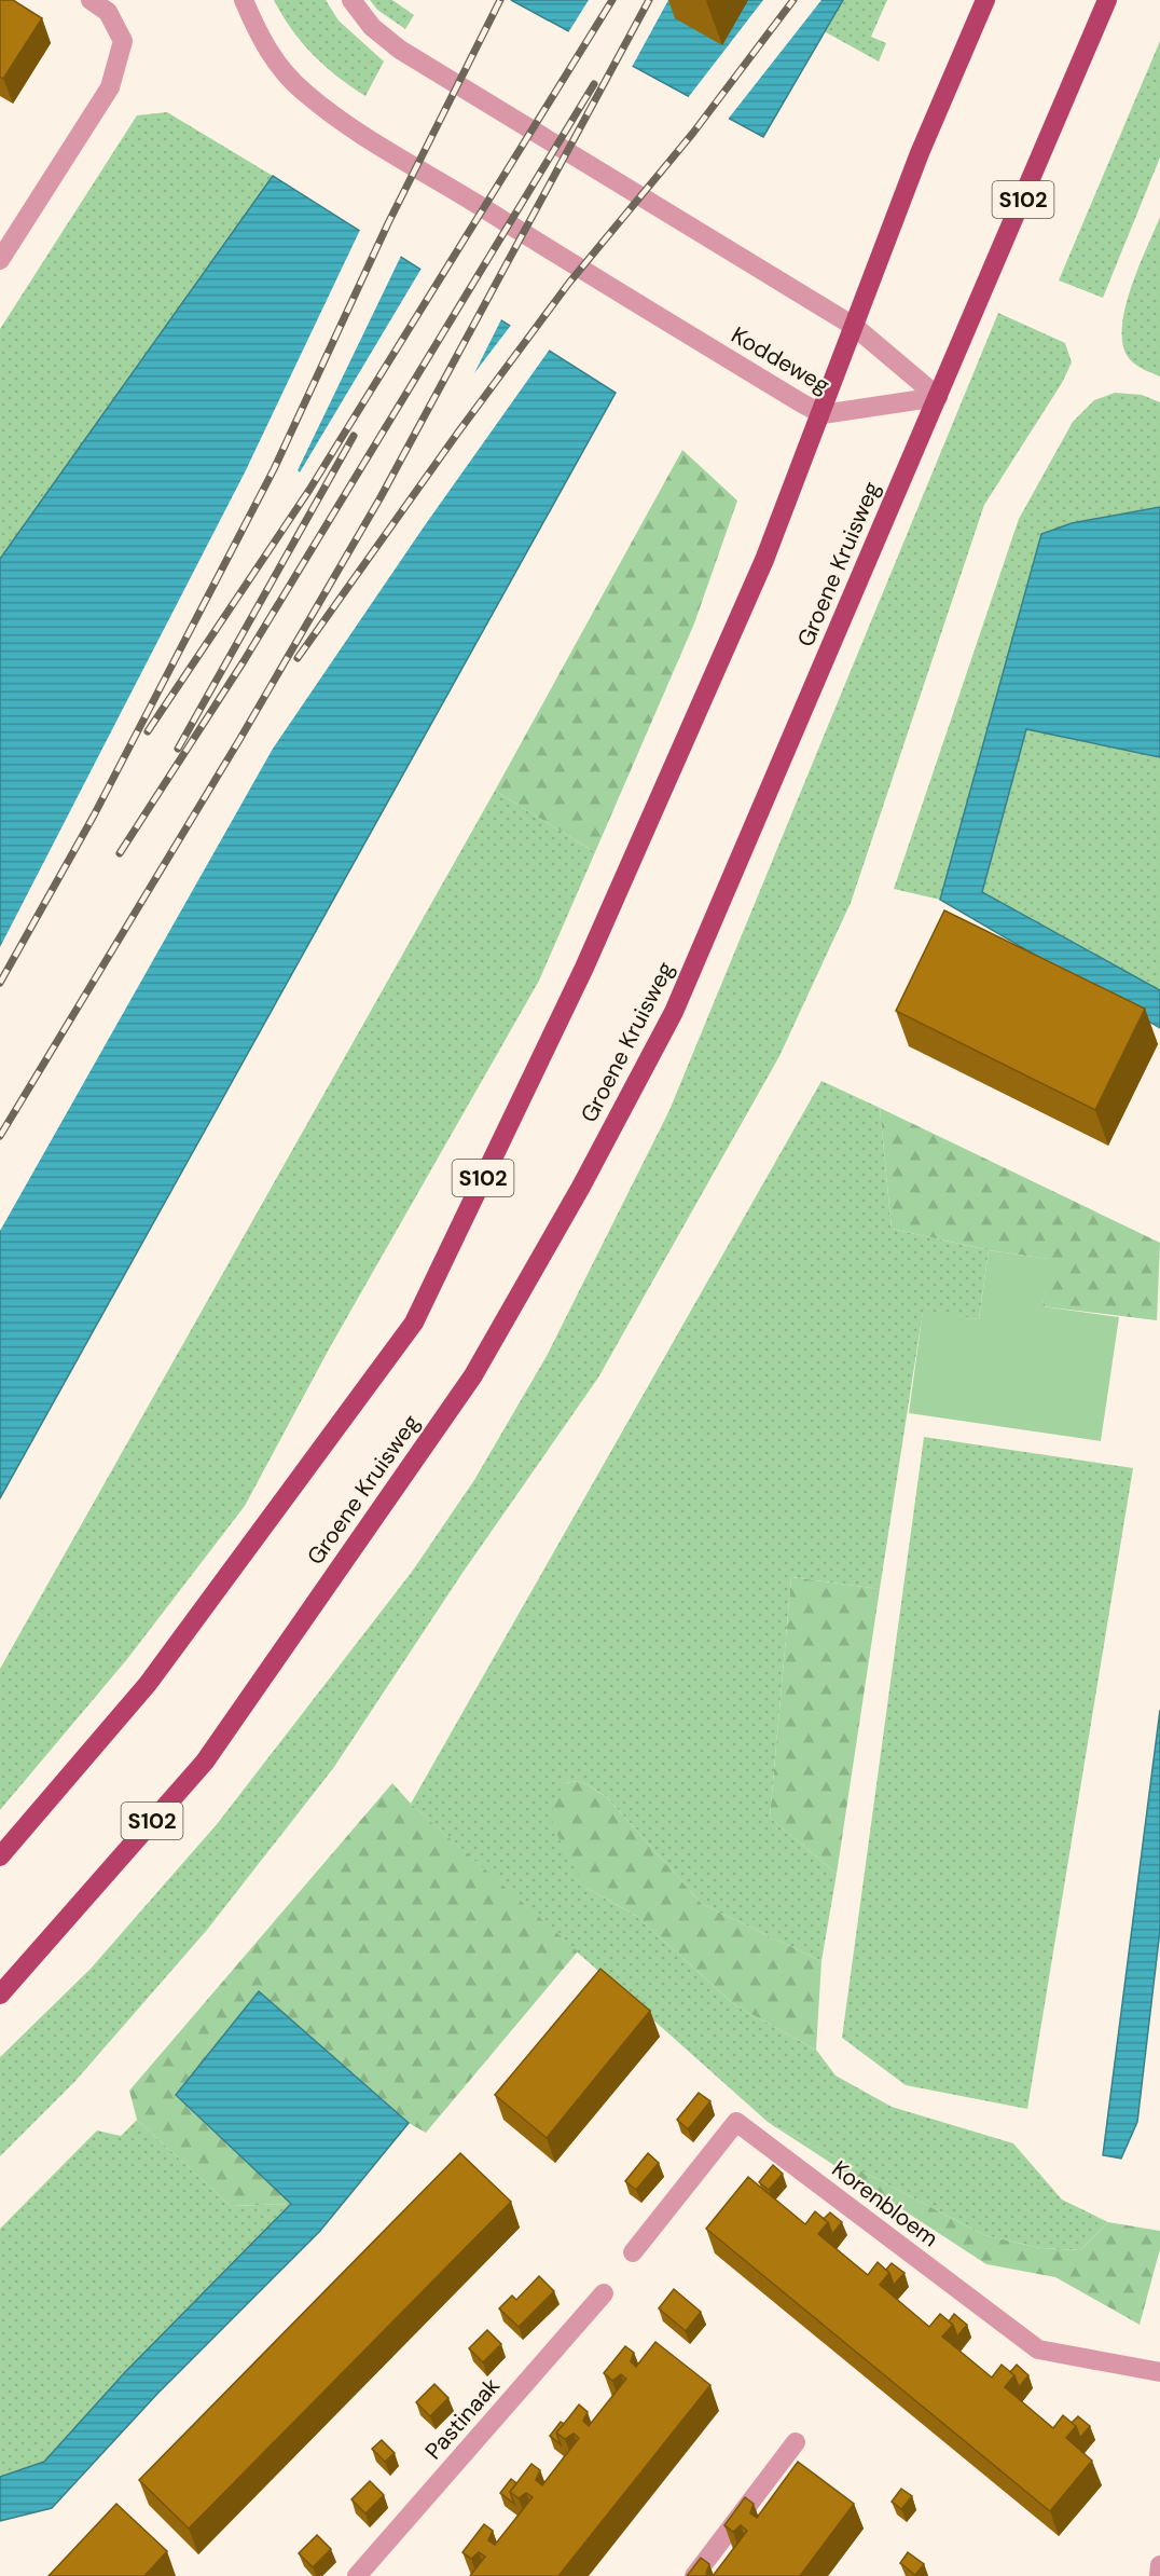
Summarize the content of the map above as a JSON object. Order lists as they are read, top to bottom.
{
  "streets": {
    "main road": ["S102", "Groene Kruisweg"],
    "street": ["Koddeweg", "Korenbloem", "Pastinaak"]
  },
  "crossings": [
    ["S102", "Koddeweg"],
    ["Koddeweg", "Groene Kruisweg"]
  ]
}
